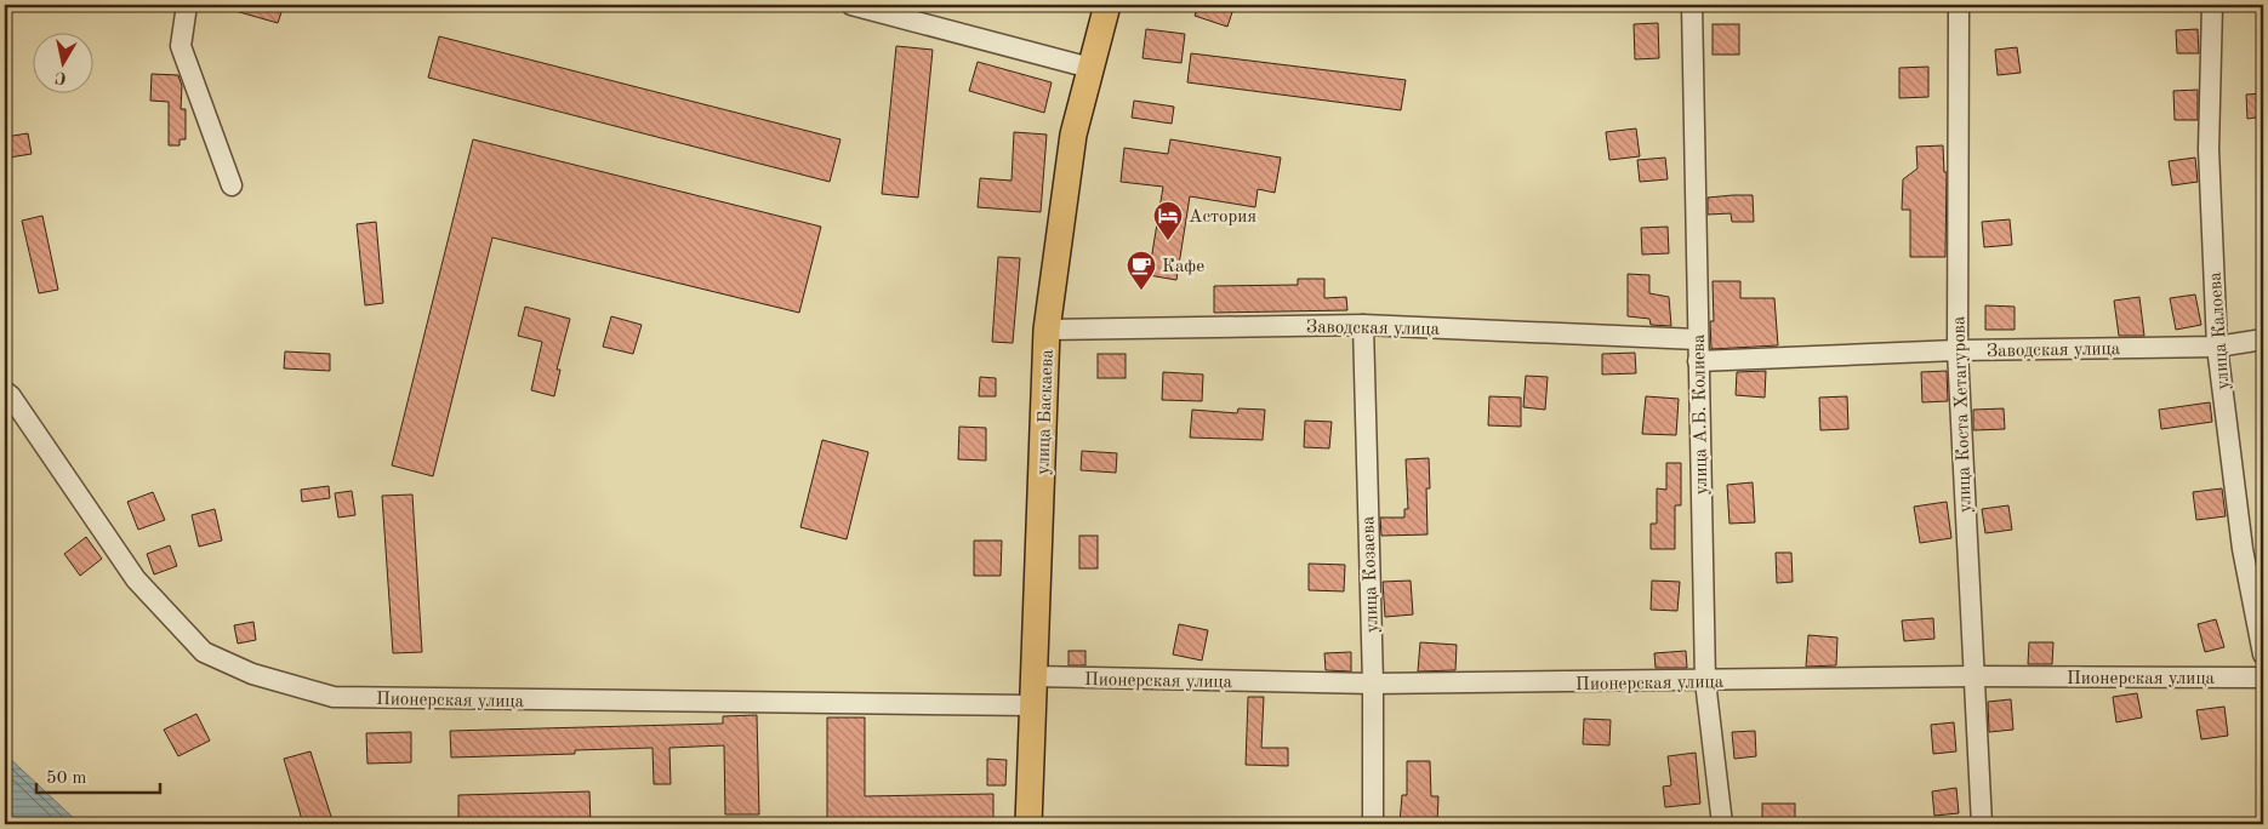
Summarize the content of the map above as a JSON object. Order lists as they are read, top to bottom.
{
  "streets": {
    "main road": ["улица Баскаева"],
    "street": [
      "Заводская улица",
      "улица Калоева",
      "улица А.Б. Колиева",
      "улица Коста Хетагурова",
      "улица Козаева",
      "Пионерская улица"
    ]
  },
  "crossings": [
    ["Заводская улица", "улица Калоева"],
    ["Заводская улица", "улица Баскаева"],
    ["Заводская улица", "улица А.Б. Колиева"],
    ["Заводская улица", "улица Коста Хетагурова"],
    ["Заводская улица", "улица Козаева"],
    ["улица Баскаева", "Пионерская улица"],
    ["улица А.Б. Колиева", "Пионерская улица"],
    ["улица Коста Хетагурова", "Пионерская улица"],
    ["улица Козаева", "Пионерская улица"]
  ],
  "places": {
    "hotel": ["Астория"],
    "cafe": ["Кафе"]
  },
  "scale_bar": "50 m",
  "north": "bottom"
}
